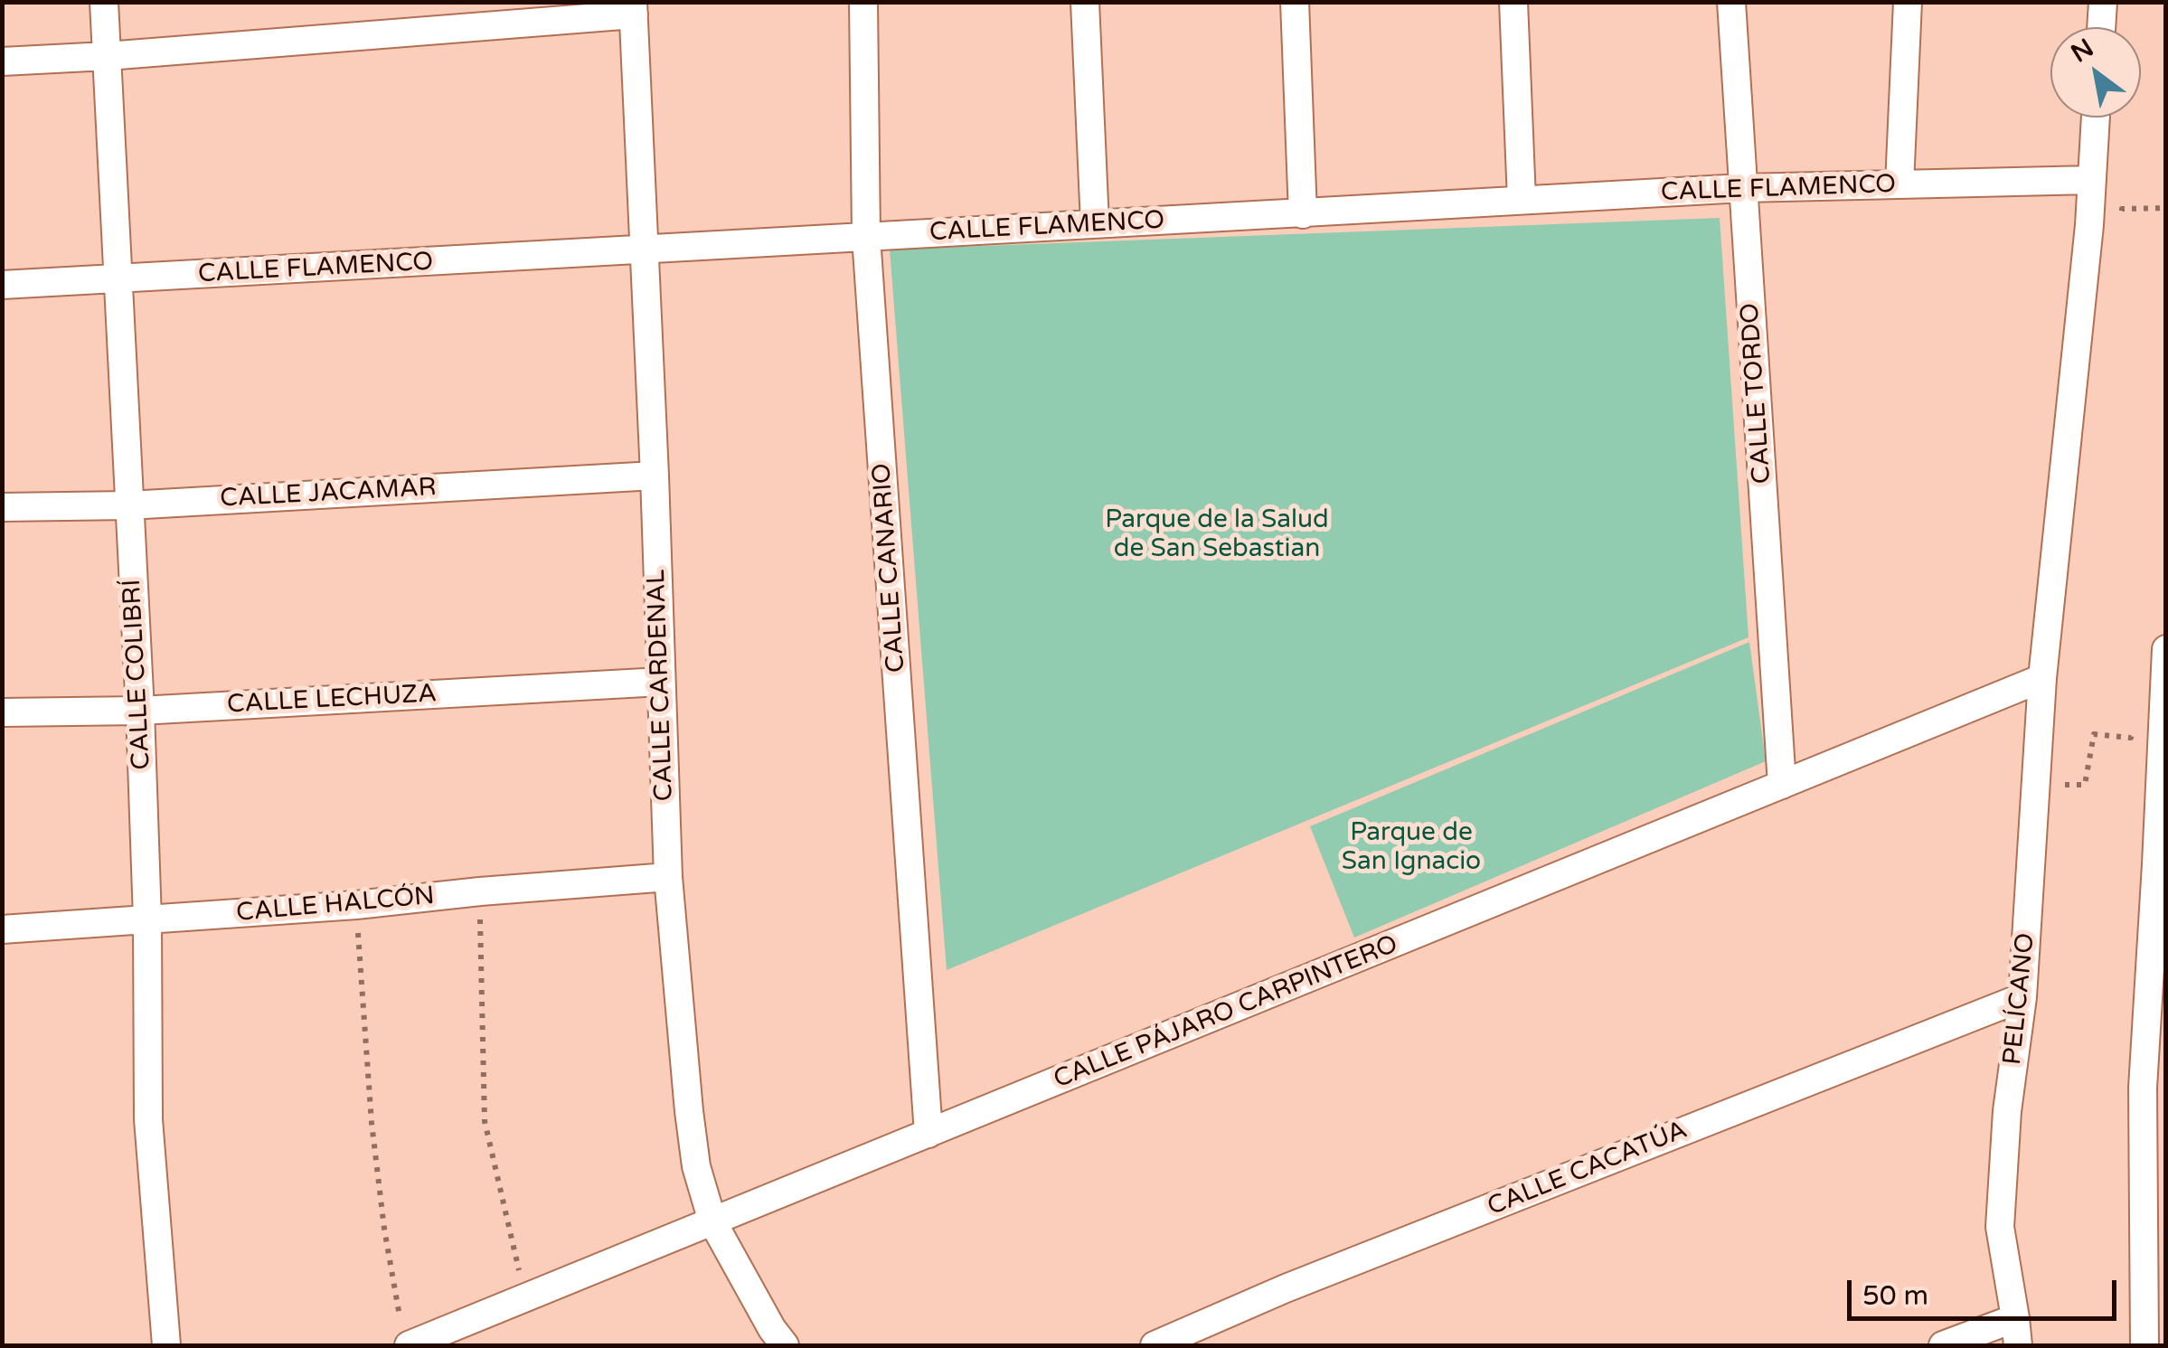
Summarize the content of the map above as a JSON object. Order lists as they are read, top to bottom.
{
  "streets": {
    "street": [
      "CALLE FLAMENCO",
      "CALLE TORDO",
      "CALLE JACAMAR",
      "CALLE CANARIO",
      "CALLE COLIBRÍ",
      "CALLE CARDENAL",
      "CALLE LECHUZA",
      "CALLE HALCÓN",
      "PELÍCANO",
      "CALLE PÁJARO CARPINTERO",
      "CALLE CACATÚA"
    ]
  },
  "crossings": [
    ["CALLE FLAMENCO", "CALLE TORDO"],
    ["CALLE FLAMENCO", "CALLE CANARIO"],
    ["CALLE FLAMENCO", "CALLE COLIBRÍ"],
    ["CALLE FLAMENCO", "CALLE CARDENAL"],
    ["CALLE FLAMENCO", "PELÍCANO"],
    ["CALLE TORDO", "CALLE PÁJARO CARPINTERO"],
    ["CALLE JACAMAR", "CALLE COLIBRÍ"],
    ["CALLE JACAMAR", "CALLE CARDENAL"],
    ["CALLE CANARIO", "CALLE PÁJARO CARPINTERO"],
    ["CALLE COLIBRÍ", "CALLE LECHUZA"],
    ["CALLE COLIBRÍ", "CALLE HALCÓN"],
    ["CALLE CARDENAL", "CALLE LECHUZA"],
    ["CALLE CARDENAL", "CALLE HALCÓN"],
    ["CALLE CARDENAL", "CALLE PÁJARO CARPINTERO"],
    ["PELÍCANO", "CALLE PÁJARO CARPINTERO"],
    ["PELÍCANO", "CALLE CACATÚA"]
  ],
  "parks": ["Parque de la Salud de San Sebastian", "Parque de San Ignacio"],
  "scale_bar": "50 m",
  "north": "top left"
}
